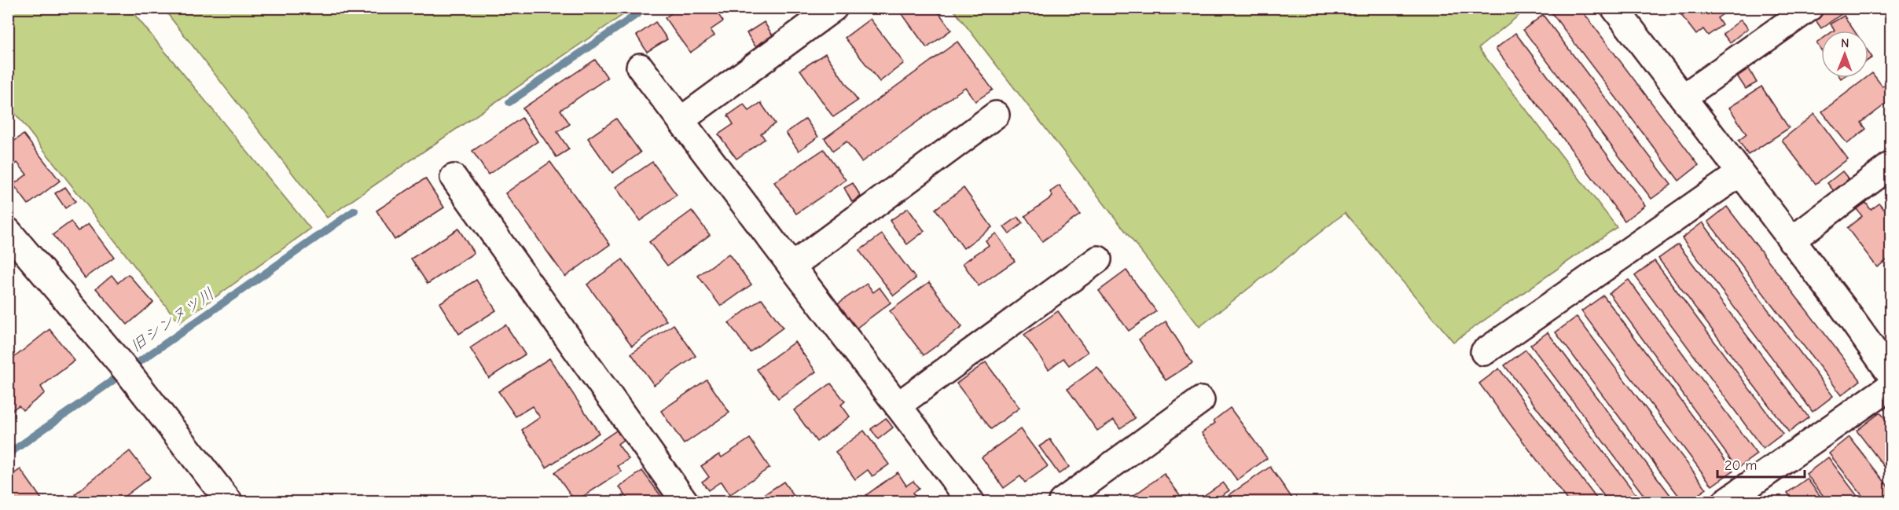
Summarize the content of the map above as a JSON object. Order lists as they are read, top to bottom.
{
  "water": ["旧シンヌツ川"],
  "scale_bar": "20 m",
  "north": "top"
}
